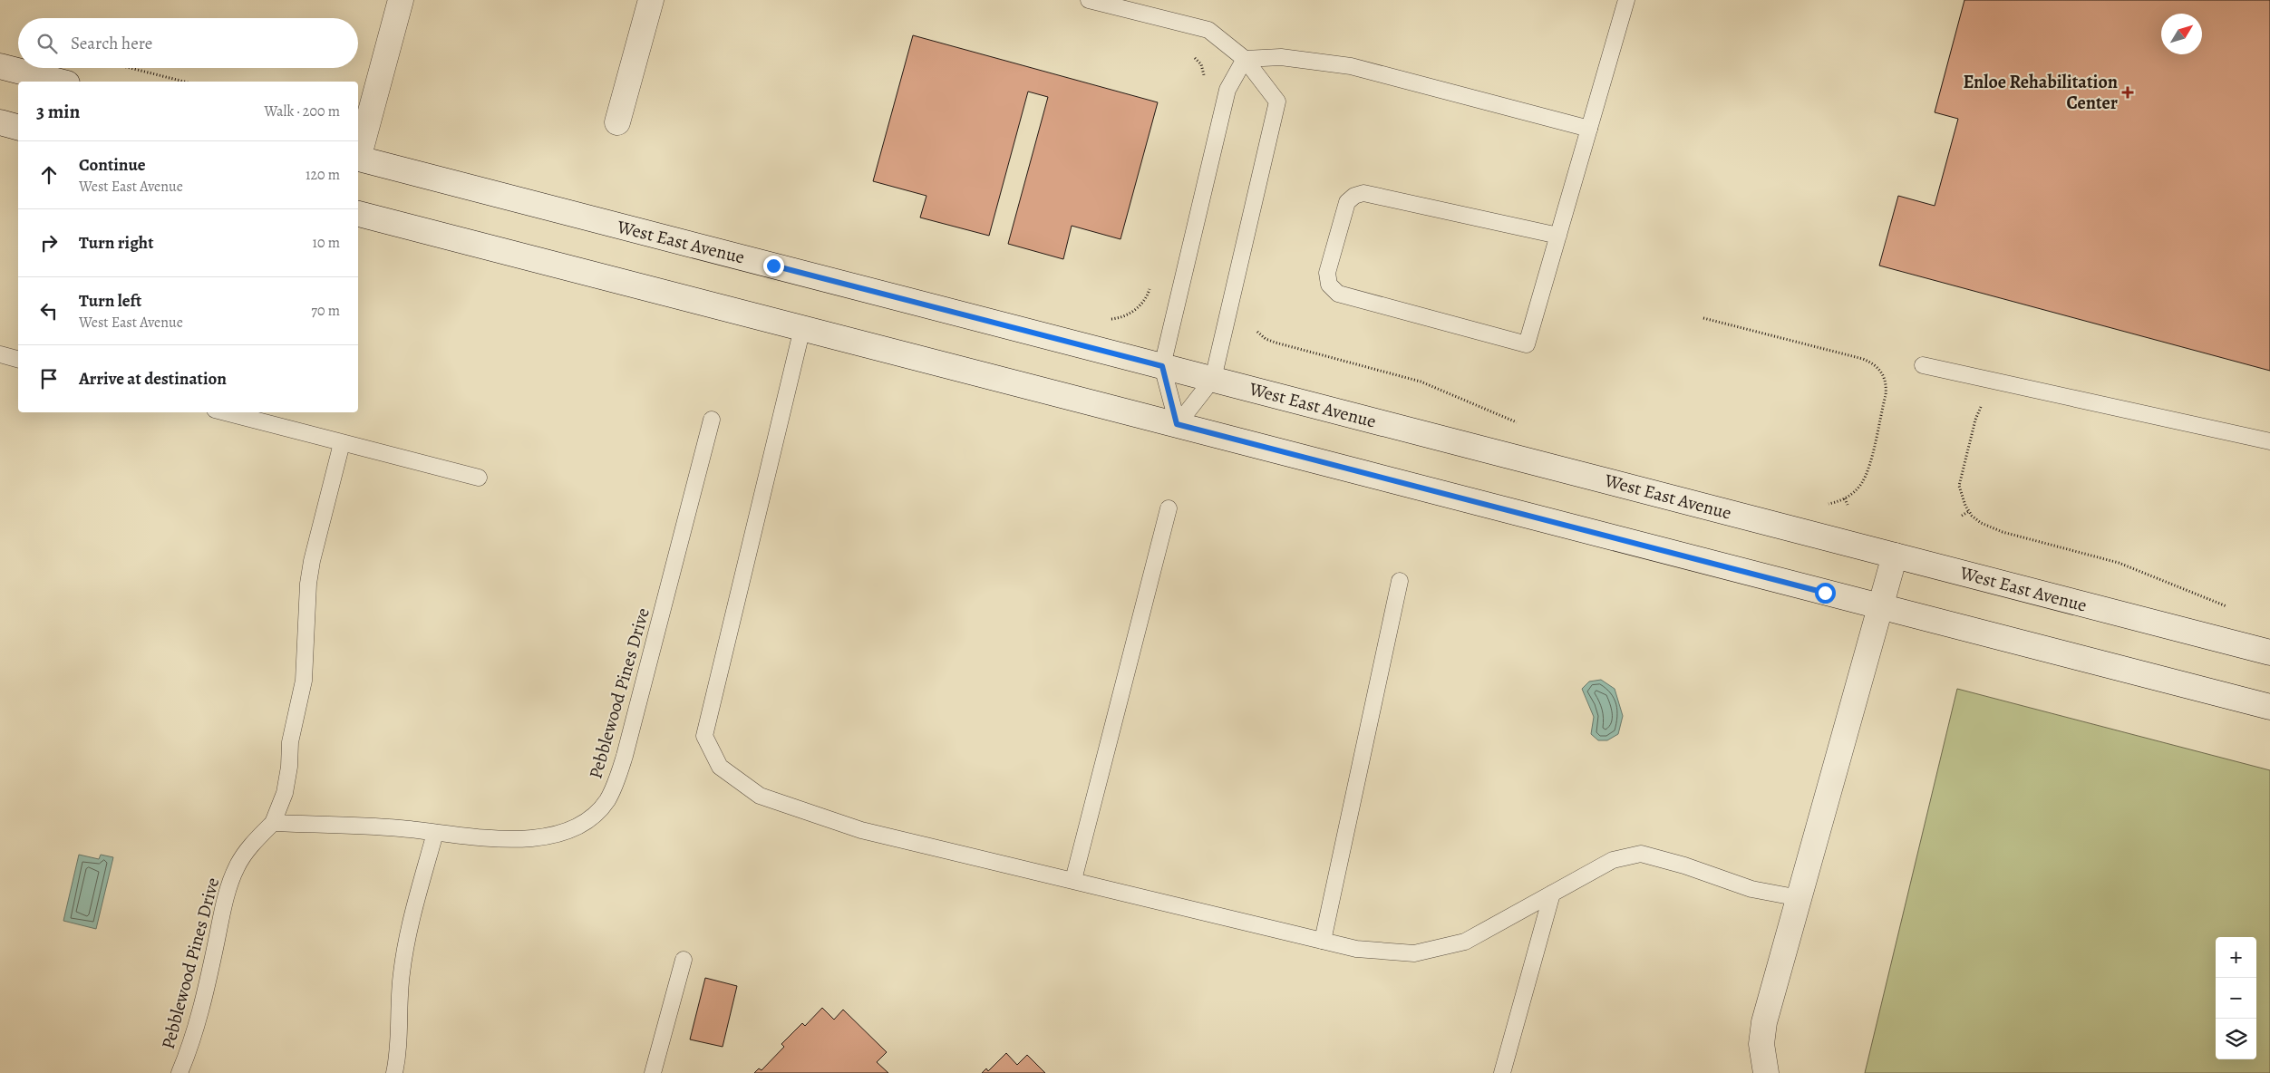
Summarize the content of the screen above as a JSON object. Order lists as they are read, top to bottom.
{
  "streets": {
    "main road": ["West East Avenue"],
    "lane": ["Pebblewood Pines Drive"]
  },
  "places": {
    "health": ["Enloe Rehabilitation Center"]
  },
  "north": "top right",
  "page": {
    "search": "Search here",
    "heading": ["3 min", "Walk · 200 m"],
    "list": [
      ["Continue", "West East Avenue", "120 m"],
      ["Turn right", "10 m"],
      ["Turn left", "West East Avenue", "70 m"],
      "Arrive at destination"
    ],
    "map_buttons": ["+", "−"]
  }
}
